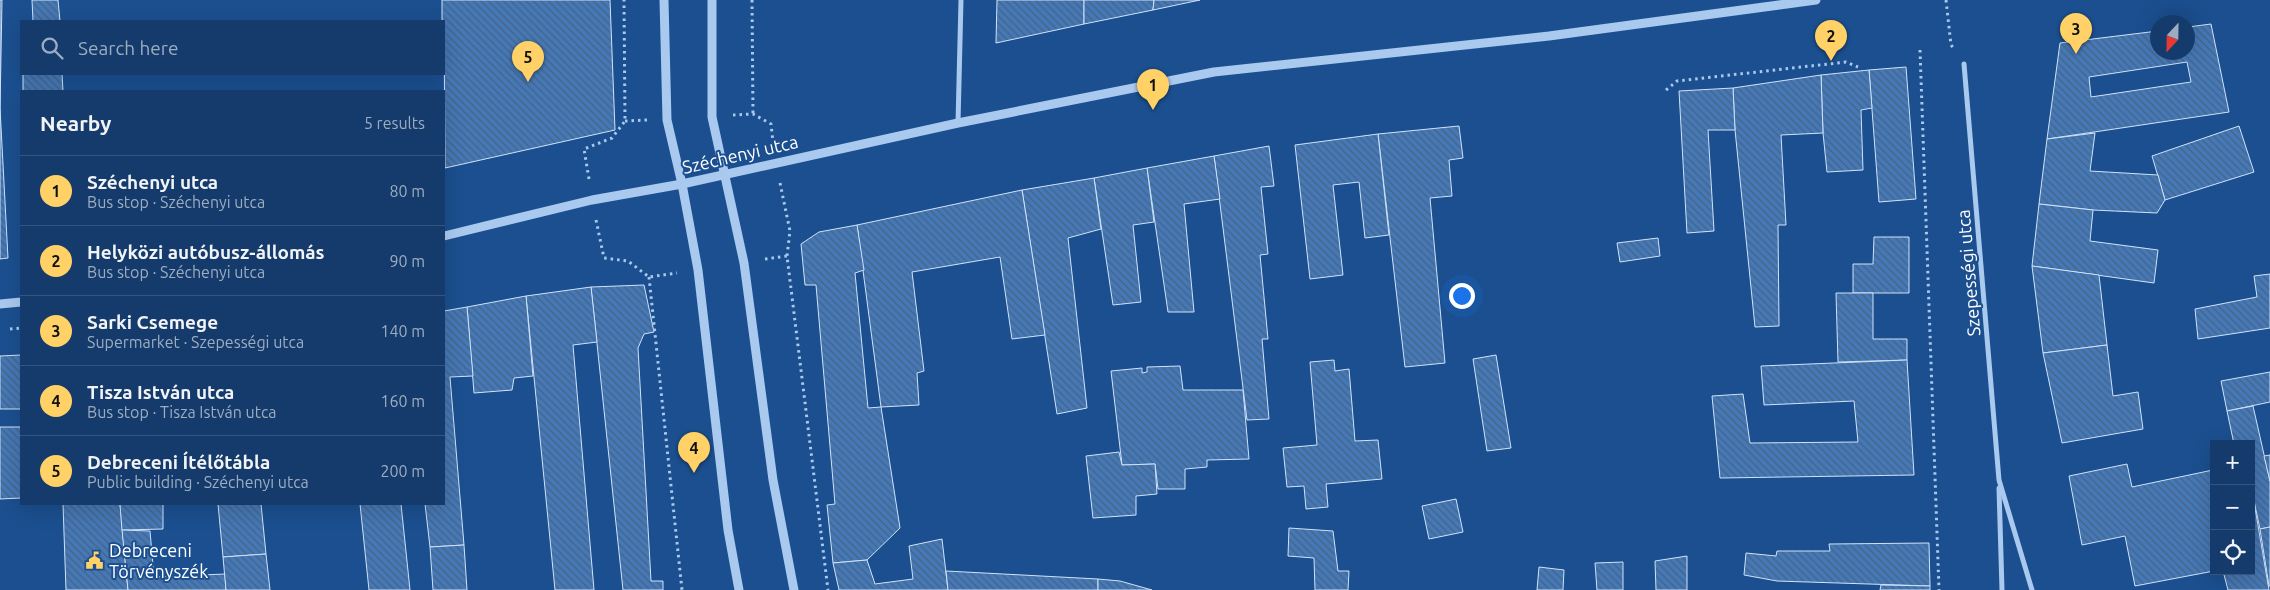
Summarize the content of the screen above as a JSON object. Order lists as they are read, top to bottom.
{
  "streets": {
    "street": ["Széchenyi utca", "Szepességi utca"]
  },
  "places": {
    "public building": ["Debreceni Törvényszék"]
  },
  "north": "bottom",
  "page": {
    "pins": [
      "3",
      "2",
      "5",
      "1",
      "4"
    ],
    "search": "Search here",
    "heading": ["Nearby", "5 results"],
    "list": [
      {
        "mark": "1",
        "name": "Széchenyi utca",
        "note": "Bus stop · Széchenyi utca",
        "value": "80 m"
      },
      {
        "mark": "2",
        "name": "Helyközi autóbusz-állomás",
        "note": "Bus stop · Széchenyi utca",
        "value": "90 m"
      },
      {
        "mark": "3",
        "name": "Sarki Csemege",
        "note": "Supermarket · Szepességi utca",
        "value": "140 m"
      },
      {
        "mark": "4",
        "name": "Tisza István utca",
        "note": "Bus stop · Tisza István utca",
        "value": "160 m"
      },
      {
        "mark": "5",
        "name": "Debreceni Ítélőtábla",
        "note": "Public building · Széchenyi utca",
        "value": "200 m"
      }
    ],
    "map_buttons": ["+", "−"]
  }
}
